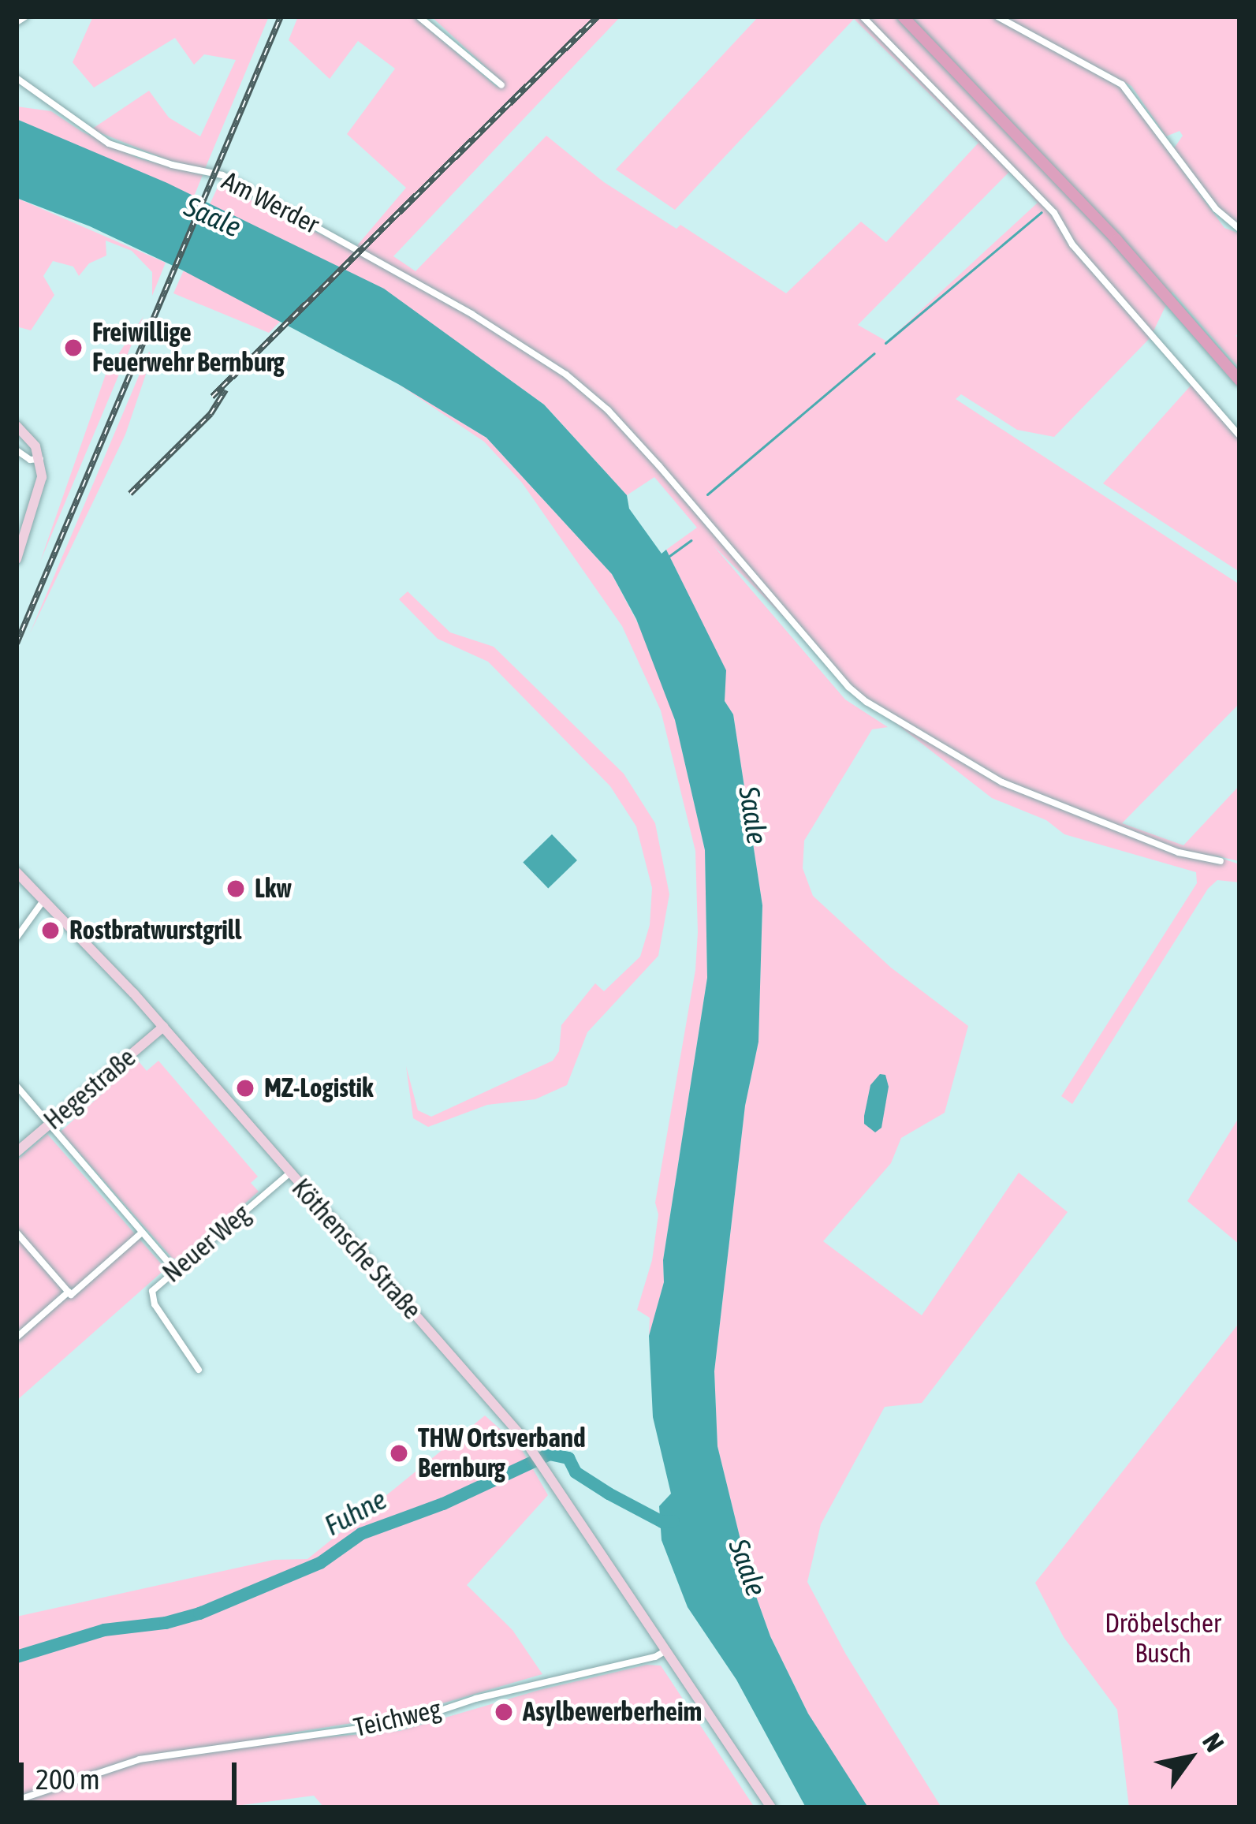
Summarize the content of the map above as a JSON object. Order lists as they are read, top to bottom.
{
  "streets": {
    "main road": ["Hegestraße", "Köthensche Straße"],
    "street": ["Am Werder", "Neuer Weg", "Teichweg"]
  },
  "crossings": [
    ["Hegestraße", "Köthensche Straße"],
    ["Neuer Weg", "Köthensche Straße"],
    ["Köthensche Straße", "Teichweg"]
  ],
  "water": ["Saale", "Fuhne"],
  "parks": ["Dröbelscher Busch"],
  "places": [
    "Freiwillige Feuerwehr Bernburg",
    "Lkw",
    "Rostbratwurstgrill",
    "MZ-Logistik",
    "THW Ortsverband Bernburg",
    "Asylbewerberheim"
  ],
  "scale_bar": "200 m",
  "north": "top right"
}
